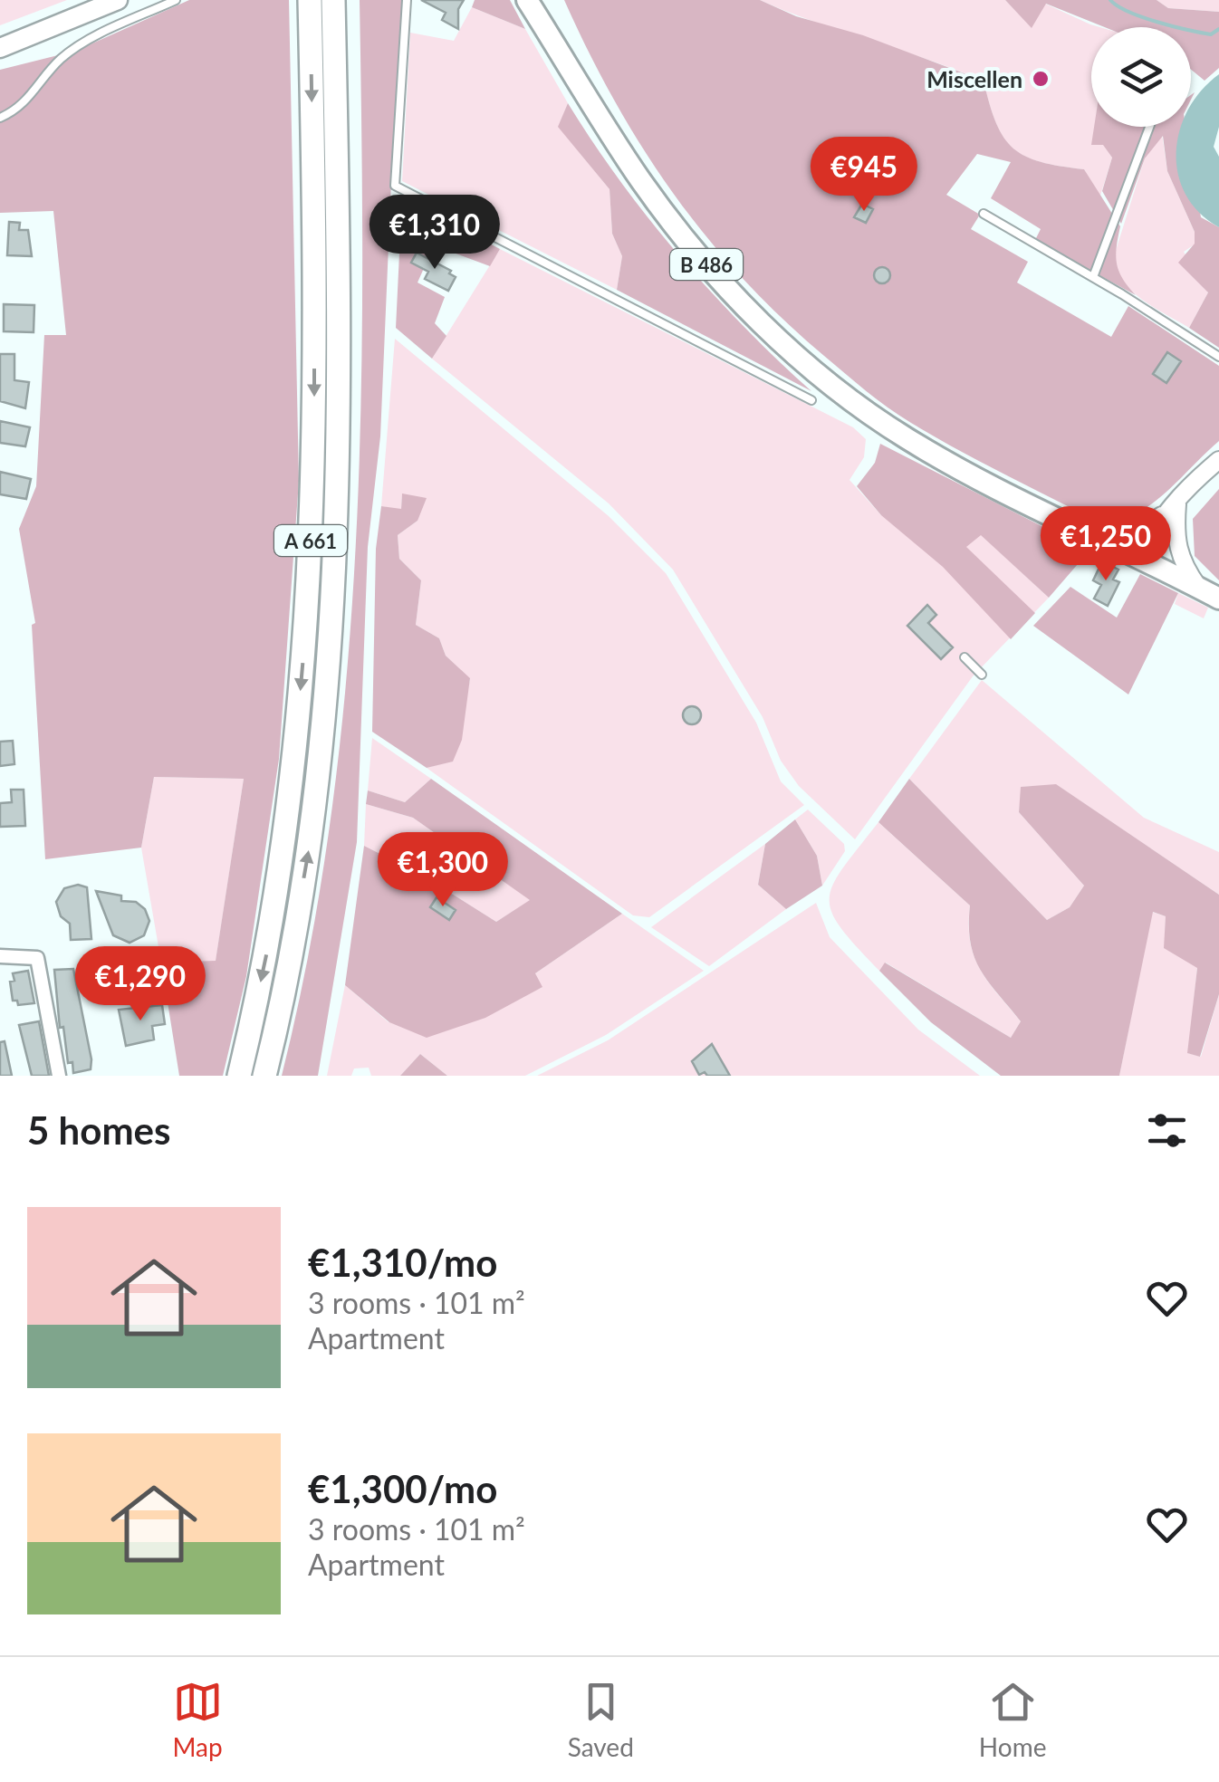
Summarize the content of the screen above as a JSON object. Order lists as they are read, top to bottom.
{
  "streets": {
    "highway": ["A 661"],
    "main road": ["B 486"]
  },
  "places": ["Miscellen"],
  "page": {
    "price": [
      "€945",
      "€1,310",
      "€1,250",
      "€1,300",
      "€1,290"
    ],
    "heading": "5 homes",
    "list": [
      {
        "name": "€1,310/mo",
        "note": "3 rooms · 101 m² · Apartment"
      },
      {
        "name": "€1,300/mo",
        "note": "3 rooms · 101 m² · Apartment"
      }
    ],
    "tabs": ["Map", "Saved", "Home"]
  }
}
